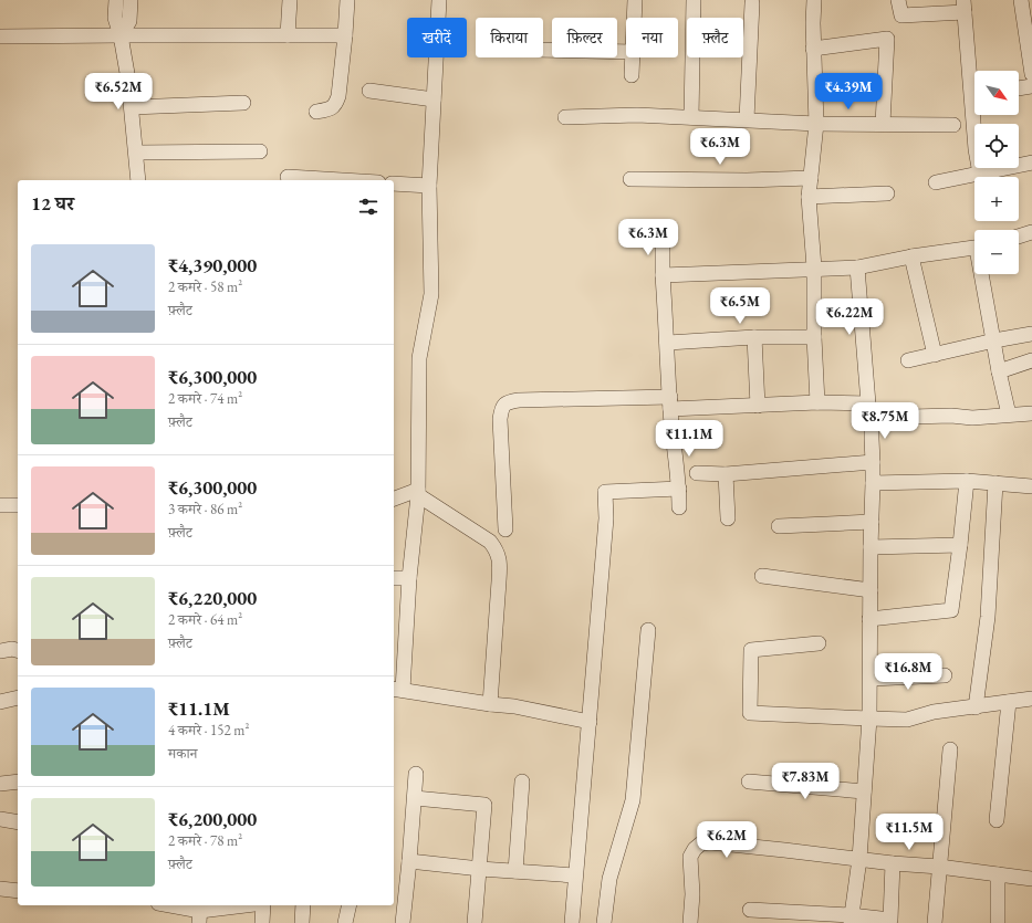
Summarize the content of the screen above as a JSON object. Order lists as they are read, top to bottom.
{
  "north": "bottom right",
  "page": {
    "chip": [
      "खरीदें",
      "किराया",
      "फ़िल्टर",
      "नया",
      "फ़्लैट"
    ],
    "map_buttons": ["+", "−"],
    "price": [
      "₹6.52M",
      "₹4.39M",
      "₹6.3M",
      "₹6.3M",
      "₹6.5M",
      "₹6.22M",
      "₹8.75M",
      "₹11.1M",
      "₹16.8M",
      "₹7.83M",
      "₹11.5M",
      "₹6.2M"
    ],
    "heading": "12 घर",
    "list": [
      {
        "name": "₹4,390,000",
        "note": "2 कमरे · 58 m² · फ़्लैट"
      },
      {
        "name": "₹6,300,000",
        "note": "2 कमरे · 74 m² · फ़्लैट"
      },
      {
        "name": "₹6,300,000",
        "note": "3 कमरे · 86 m² · फ़्लैट"
      },
      {
        "name": "₹6,220,000",
        "note": "2 कमरे · 64 m² · फ़्लैट"
      },
      {
        "name": "₹11.1M",
        "note": "4 कमरे · 152 m² · मकान"
      },
      {
        "name": "₹6,200,000",
        "note": "2 कमरे · 78 m² · फ़्लैट"
      }
    ]
  }
}
